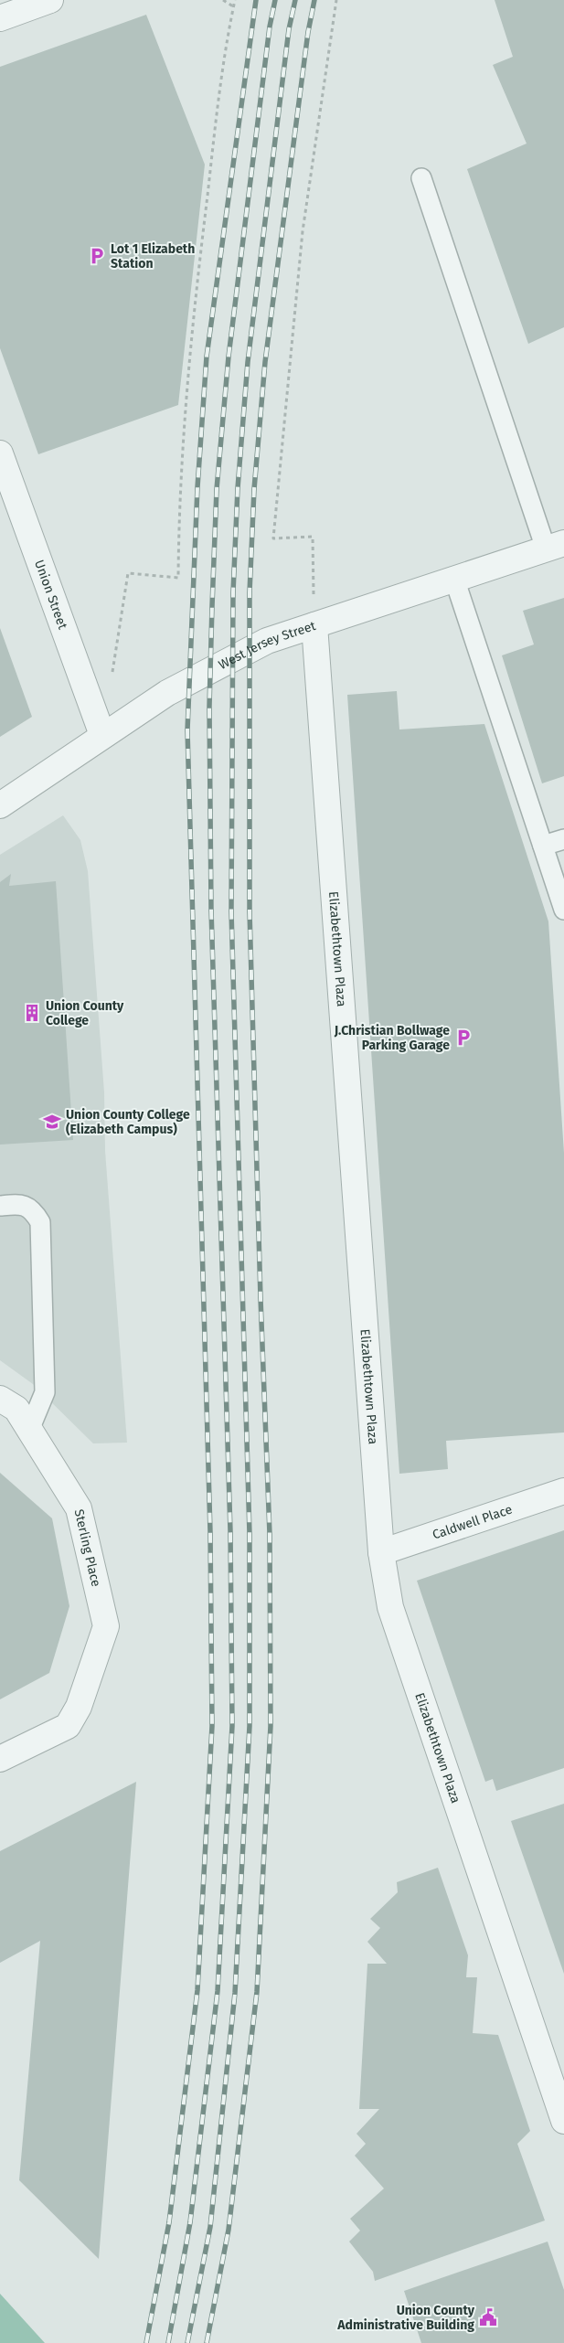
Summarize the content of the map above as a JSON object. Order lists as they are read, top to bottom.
{
  "streets": {
    "street": [
      "Union Street",
      "West Jersey Street",
      "Elizabethtown Plaza",
      "Caldwell Place",
      "Sterling Place"
    ]
  },
  "crossings": [
    ["Union Street", "West Jersey Street"],
    ["West Jersey Street", "Elizabethtown Plaza"],
    ["Elizabethtown Plaza", "Caldwell Place"]
  ],
  "places": {
    "parking": ["Lot 1 Elizabeth Station", "J.Christian Bollwage Parking Garage"],
    "building": ["Union County College"],
    "school or university": ["Union County College (Elizabeth Campus)"],
    "public building": ["Union County Administrative Building"]
  }
}
